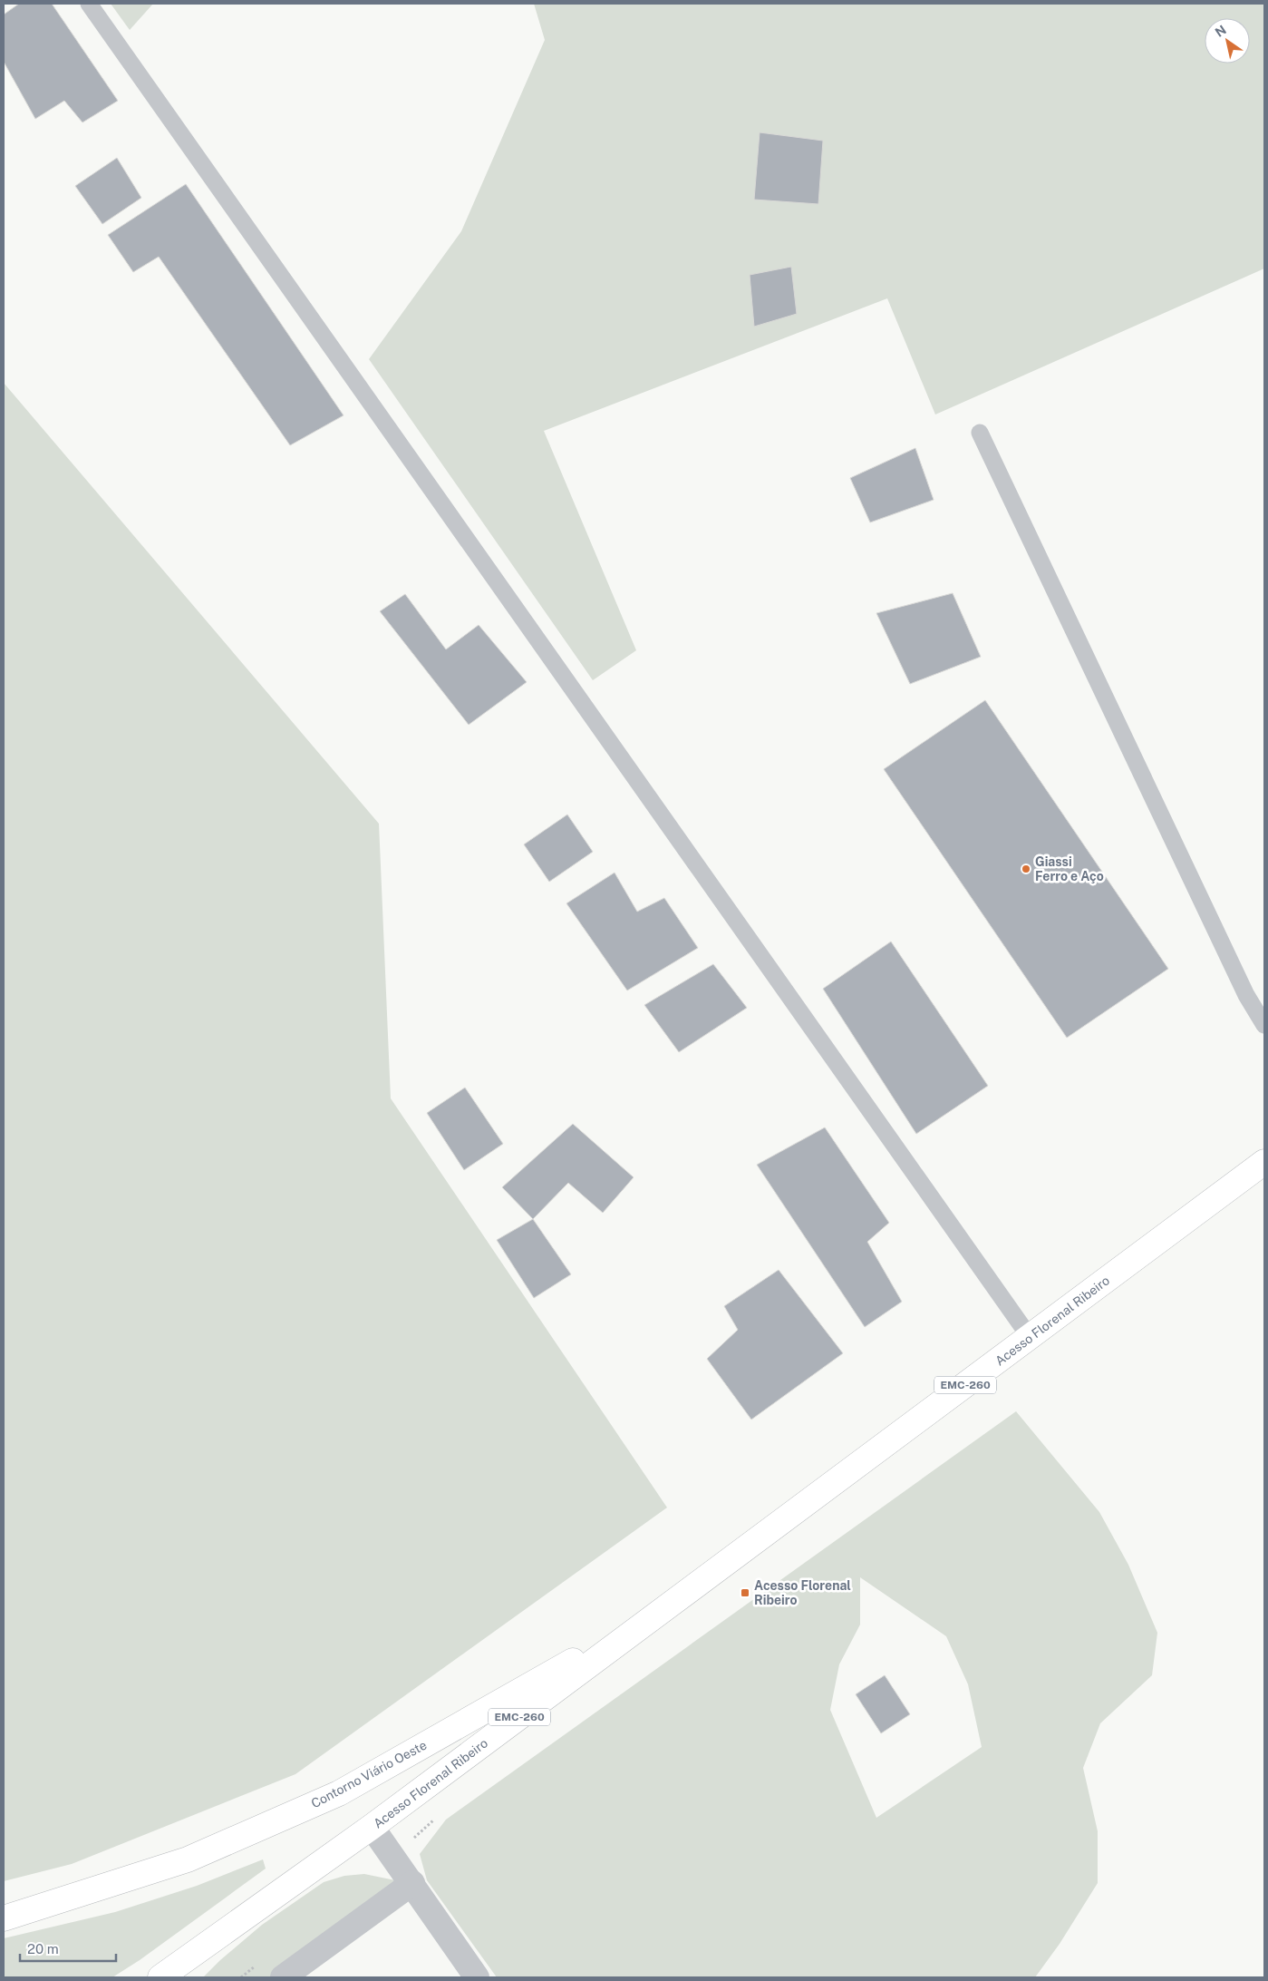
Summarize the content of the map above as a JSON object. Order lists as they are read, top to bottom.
{
  "streets": {
    "highway": ["Acesso Florenal Ribeiro", "EMC-260", "Contorno Viário Oeste"]
  },
  "crossings": [
    ["Acesso Florenal Ribeiro", "Contorno Viário Oeste"]
  ],
  "places": {
    "other": ["Giassi Ferro e Aço"],
    "transit": ["Acesso Florenal Ribeiro"]
  },
  "scale_bar": "20 m",
  "north": "top left"
}
